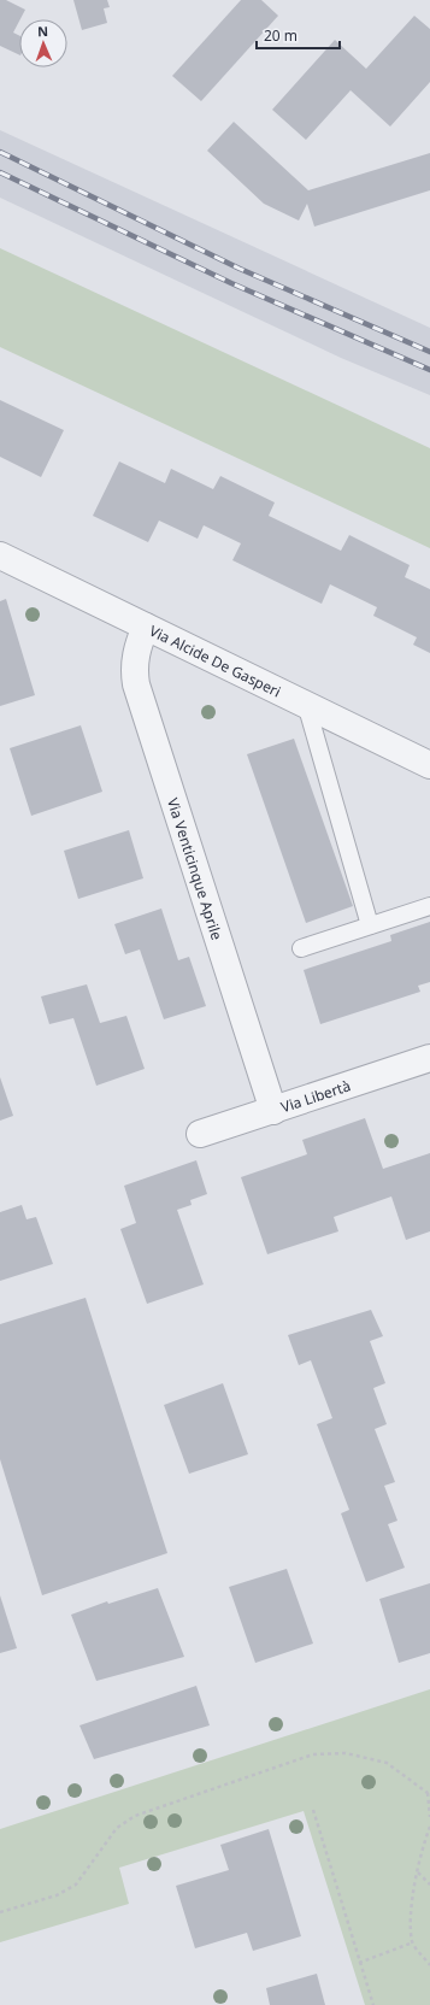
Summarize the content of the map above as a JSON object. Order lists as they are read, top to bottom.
{
  "streets": {
    "street": ["Via Alcide De Gasperi", "Via Venticinque Aprile", "Via Libertà"]
  },
  "crossings": [
    ["Via Alcide De Gasperi", "Via Venticinque Aprile"],
    ["Via Venticinque Aprile", "Via Libertà"]
  ],
  "scale_bar": "20 m",
  "north": "top"
}
